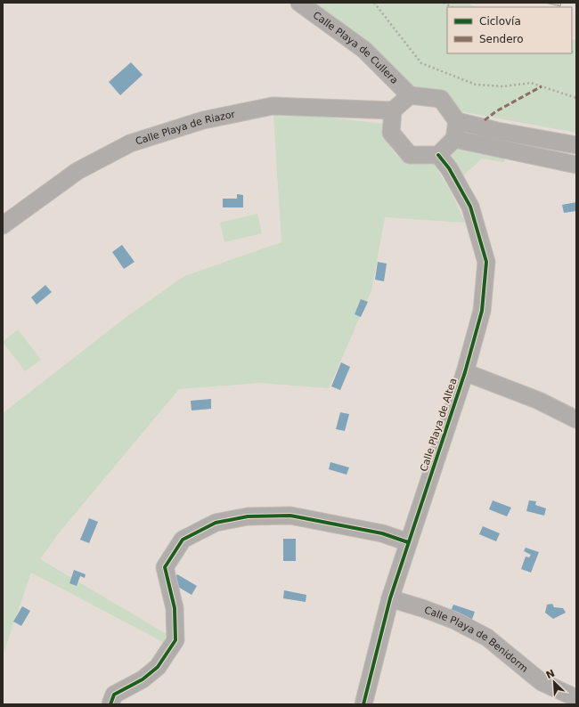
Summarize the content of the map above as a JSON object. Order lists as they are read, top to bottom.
{
  "streets": {
    "street": [
      "Calle Playa de Cullera",
      "Calle Playa de Riazor",
      "Calle Playa de Altea",
      "Calle Playa de Benidorm"
    ]
  },
  "crossings": [
    ["Calle Playa de Cullera", "Calle Playa de Riazor"],
    ["Calle Playa de Cullera", "Calle Playa de Altea"],
    ["Calle Playa de Riazor", "Calle Playa de Altea"],
    ["Calle Playa de Altea", "Calle Playa de Benidorm"]
  ],
  "legend": ["Ciclovía", "Sendero"],
  "north": "top left"
}
